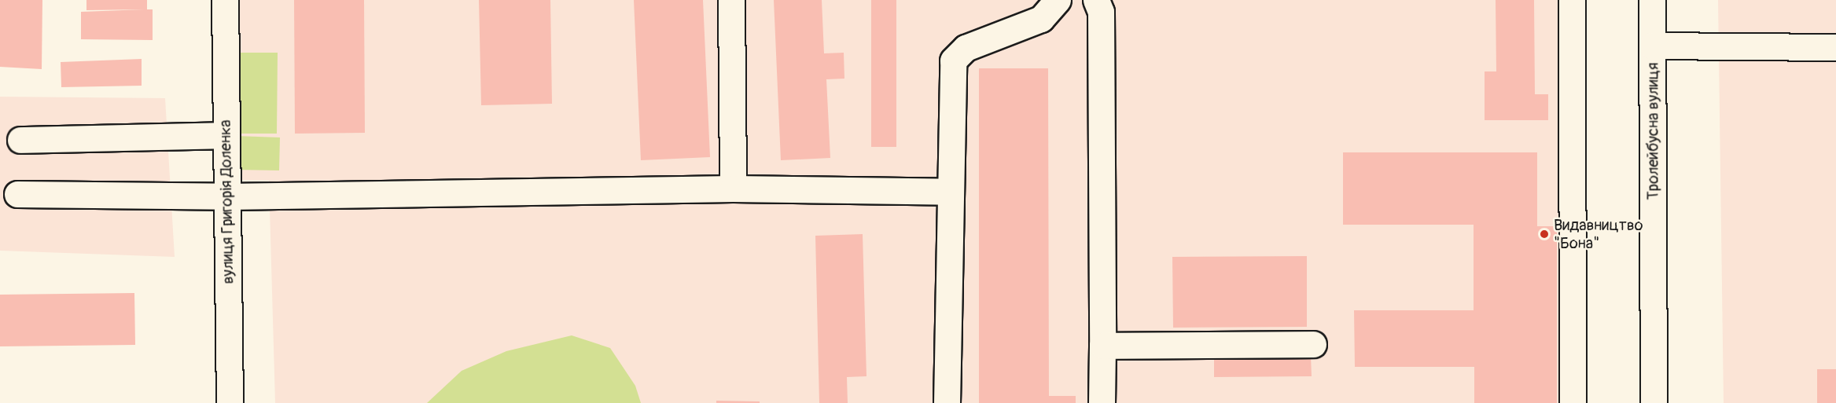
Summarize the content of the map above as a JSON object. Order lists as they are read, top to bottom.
{
  "streets": {
    "street": ["Тролейбусна вулиця", "вулиця Григорія Доленка"]
  },
  "places": ["Видавництво \"Бона\""]
}
